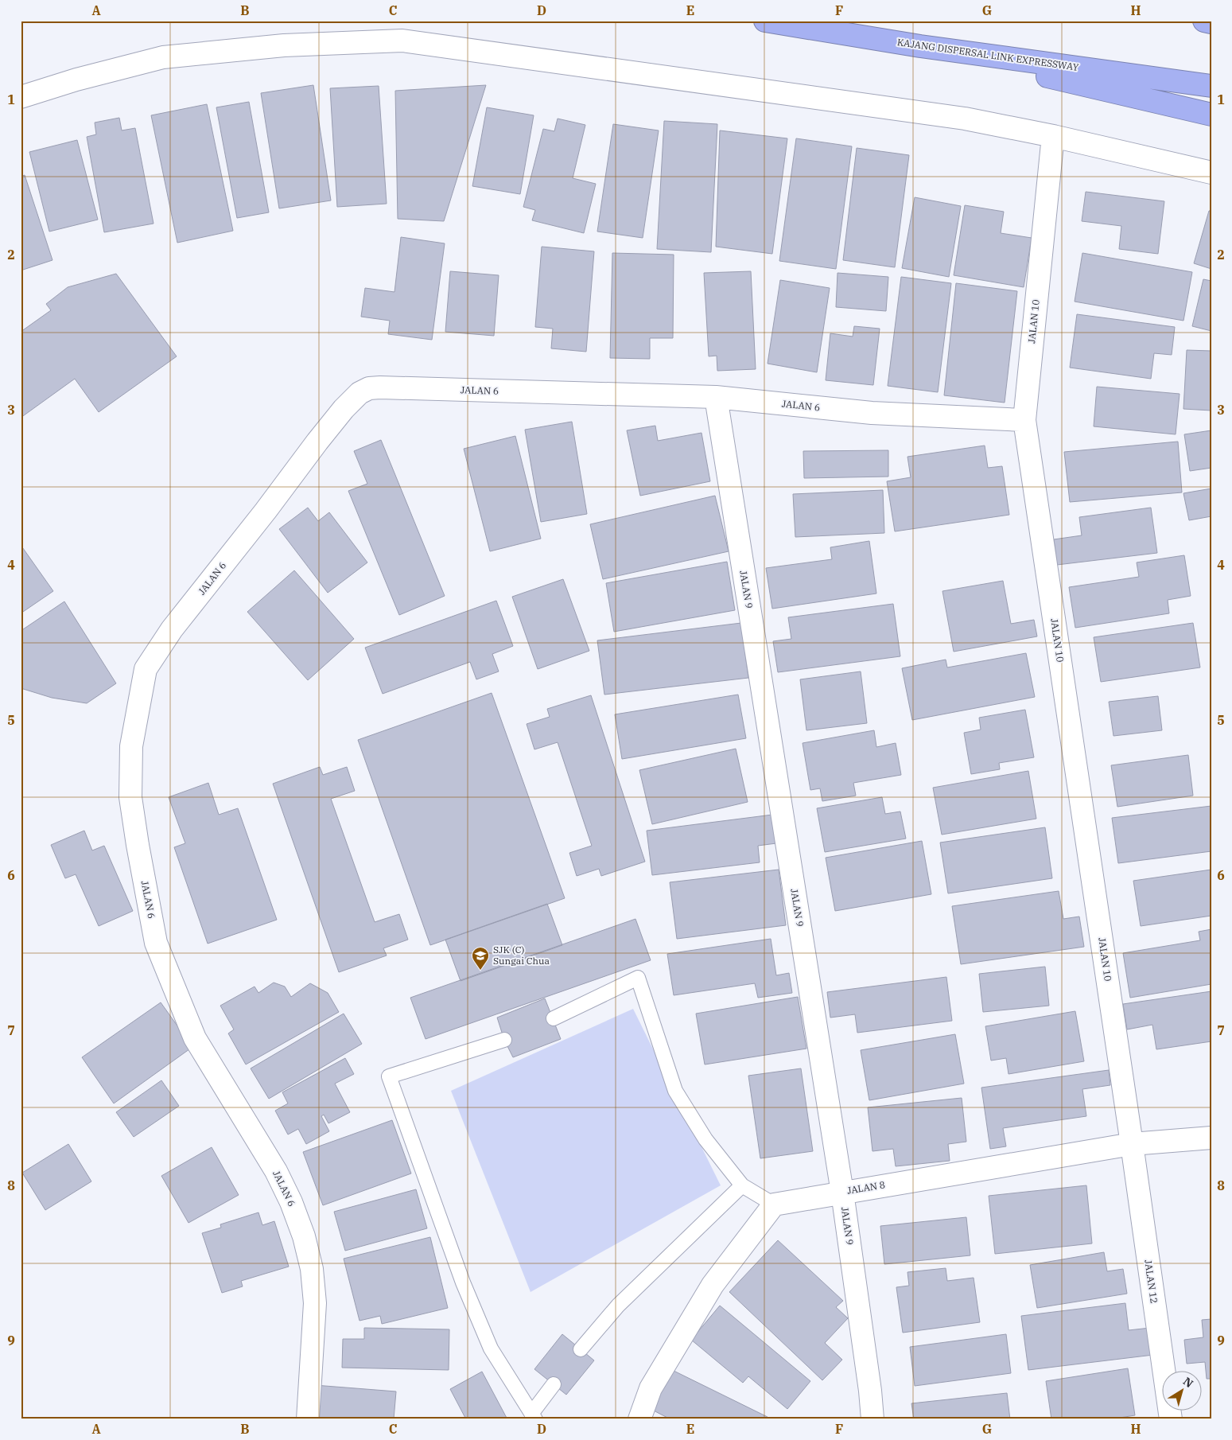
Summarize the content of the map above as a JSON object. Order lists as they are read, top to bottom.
{
  "streets": {
    "highway": ["KAJANG DISPERSAL LINK EXPRESSWAY"],
    "street": [
      "JALAN 10",
      "JALAN 6",
      "JALAN 9",
      "JALAN 8",
      "JALAN 12"
    ]
  },
  "crossings": [
    ["JALAN 10", "JALAN 6"],
    ["JALAN 10", "JALAN 8"],
    ["JALAN 10", "JALAN 12"],
    ["JALAN 6", "JALAN 9"],
    ["JALAN 9", "JALAN 8"],
    ["JALAN 8", "JALAN 12"]
  ],
  "places": {
    "school or university": ["SJK (C) Sungai Chua"]
  },
  "north": "top right",
  "grid": {
    "columns": [
      "A",
      "B",
      "C",
      "D",
      "E",
      "F",
      "G",
      "H"
    ],
    "rows": [
      "1",
      "2",
      "3",
      "4",
      "5",
      "6",
      "7",
      "8",
      "9"
    ]
  }
}
